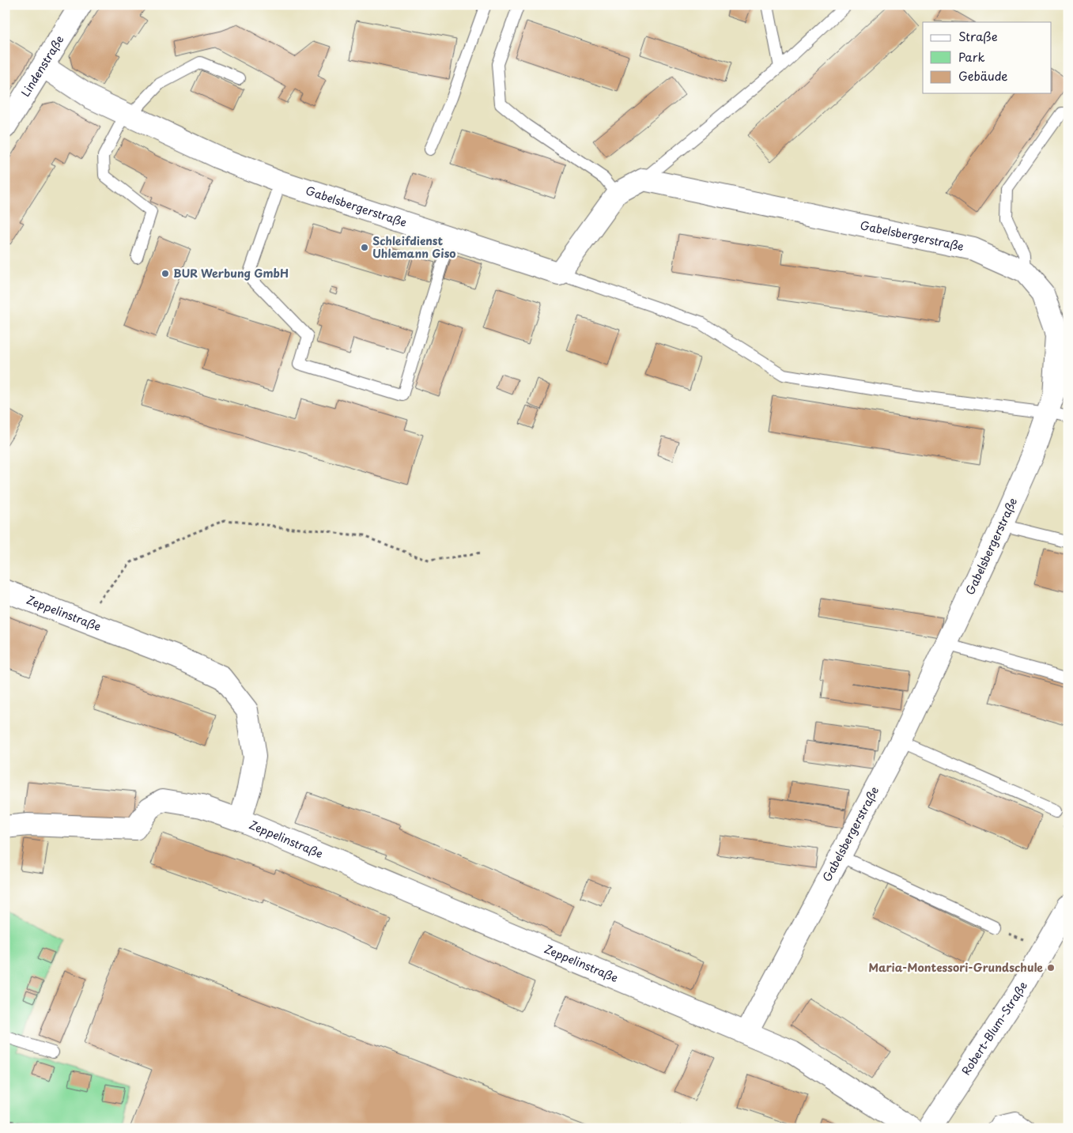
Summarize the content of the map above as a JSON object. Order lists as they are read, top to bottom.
{
  "streets": {
    "street": [
      "Lindenstraße",
      "Gabelsbergerstraße",
      "Zeppelinstraße",
      "Robert-Blum-Straße"
    ]
  },
  "crossings": [
    ["Lindenstraße", "Gabelsbergerstraße"],
    ["Gabelsbergerstraße", "Zeppelinstraße"]
  ],
  "places": ["Schleifdienst Uhlemann Giso", "BUR Werbung GmbH", "Maria-Montessori-Grundschule"],
  "legend": ["Straße", "Park", "Gebäude"]
}
